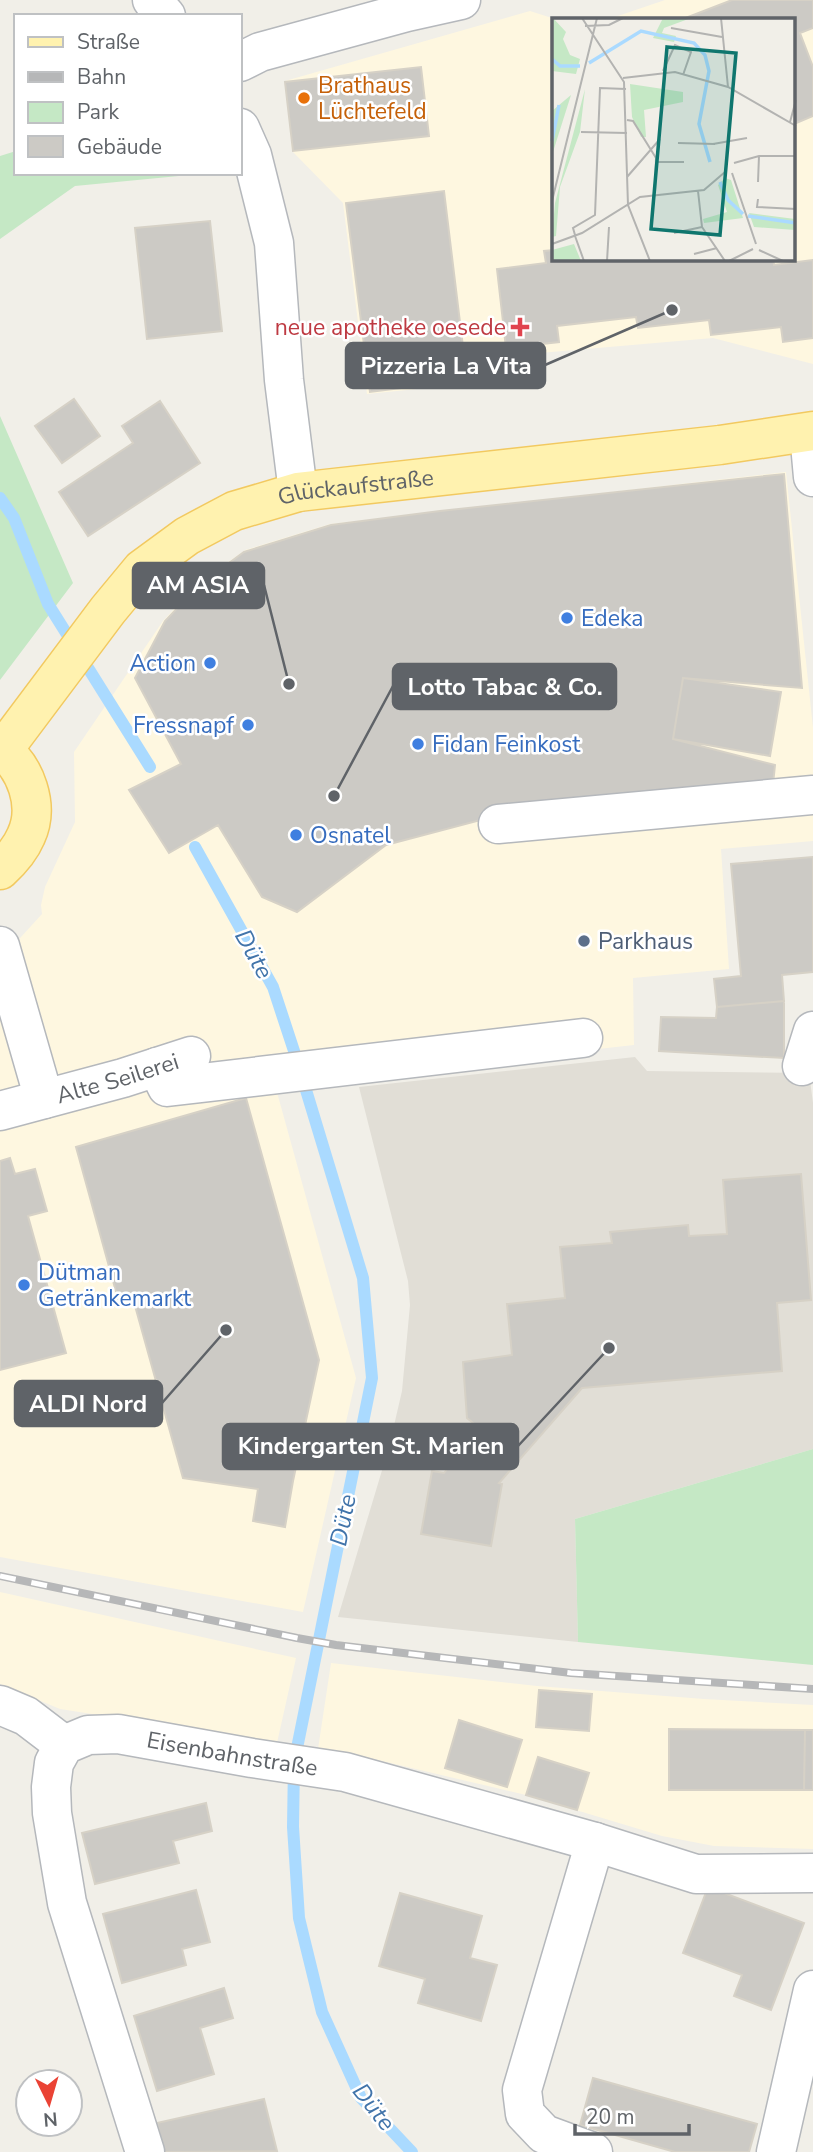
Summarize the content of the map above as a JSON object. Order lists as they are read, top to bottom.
{
  "streets": {
    "main road": ["Glückaufstraße"],
    "street": ["Alte Seilerei", "Eisenbahnstraße"]
  },
  "water": ["Düte"],
  "places": {
    "other": [
      "Brathaus Lüchtefeld",
      "Pizzeria La Vita",
      "Edeka",
      "Action",
      "AM ASIA",
      "Fressnapf",
      "Fidan Feinkost",
      "Lotto Tabac & Co.",
      "Osnatel",
      "Parkhaus",
      "Dütman Getränkemarkt",
      "ALDI Nord",
      "Kindergarten St. Marien"
    ],
    "health": ["neue apotheke oesede"]
  },
  "legend": [
    "Straße",
    "Bahn",
    "Park",
    "Gebäude"
  ],
  "scale_bar": "20 m",
  "north": "bottom"
}
